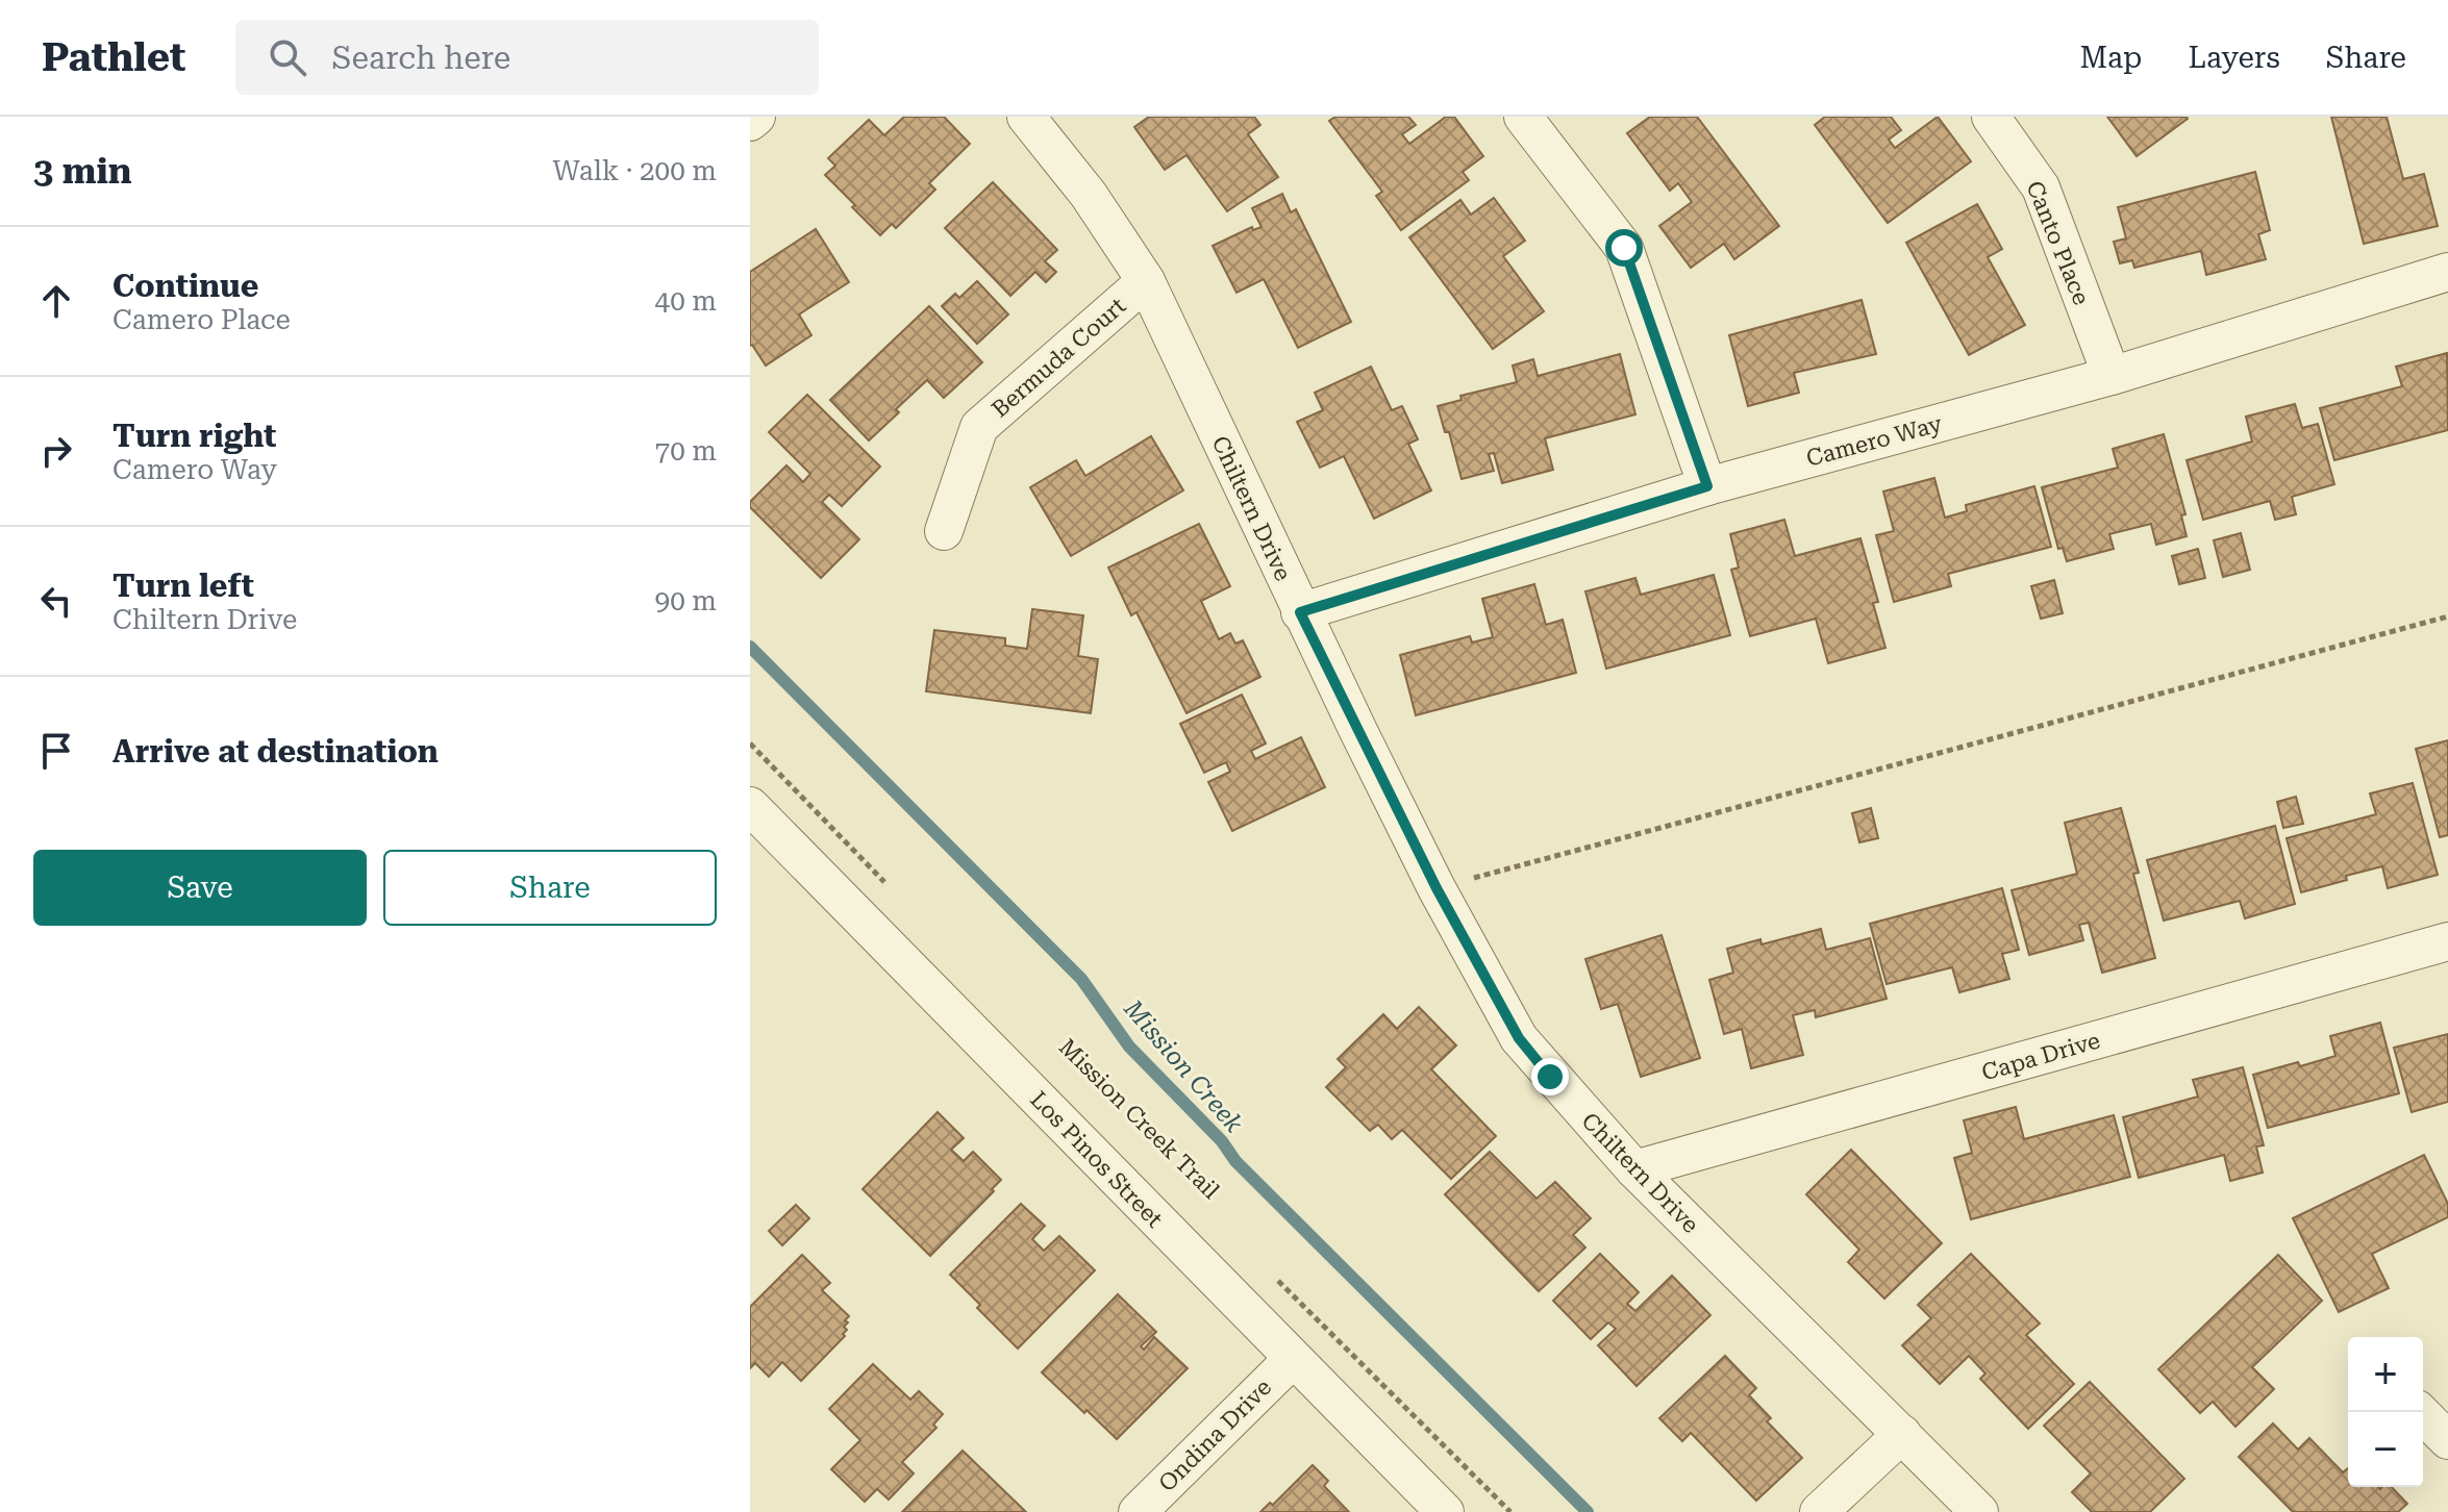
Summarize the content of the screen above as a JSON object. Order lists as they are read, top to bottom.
{
  "streets": {
    "street": [
      "Canto Place",
      "Bermuda Court",
      "Camero Way",
      "Chiltern Drive",
      "Capa Drive",
      "Los Pinos Street",
      "Ondina Drive"
    ]
  },
  "crossings": [
    ["Canto Place", "Camero Way"],
    ["Bermuda Court", "Chiltern Drive"],
    ["Camero Way", "Chiltern Drive"],
    ["Chiltern Drive", "Capa Drive"],
    ["Los Pinos Street", "Ondina Drive"]
  ],
  "water": ["Mission Creek"],
  "page": {
    "header": "Pathlet",
    "search": "Search here",
    "nav": ["Map", "Layers", "Share"],
    "heading": ["3 min", "Walk · 200 m"],
    "list": [
      ["Continue", "Camero Place", "40 m"],
      ["Turn right", "Camero Way", "70 m"],
      ["Turn left", "Chiltern Drive", "90 m"],
      "Arrive at destination"
    ],
    "buttons": ["Save", "Share"],
    "map_buttons": ["+", "−"]
  }
}
